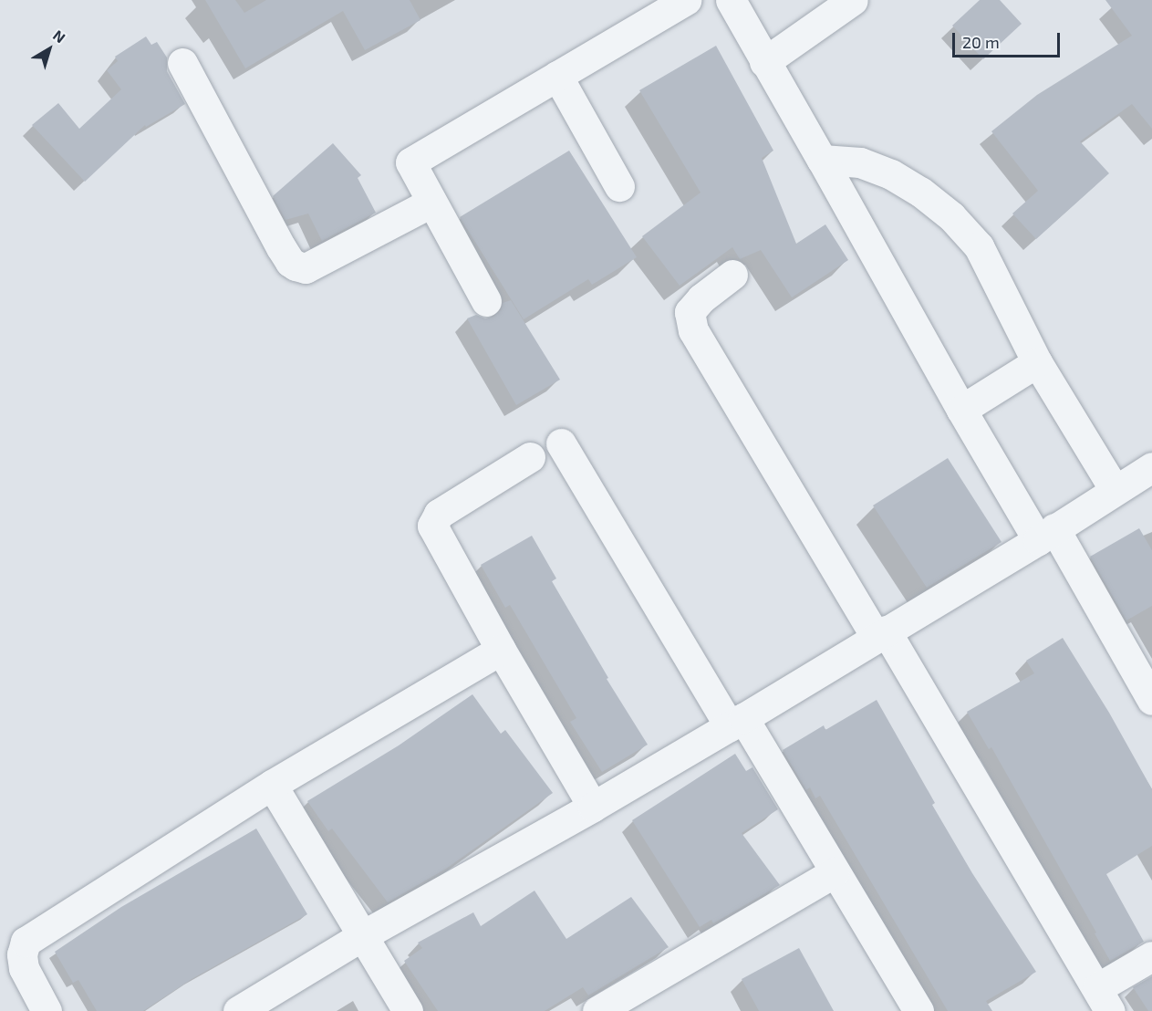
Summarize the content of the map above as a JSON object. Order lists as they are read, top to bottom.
{
  "scale_bar": "20 m",
  "north": "top right"
}
